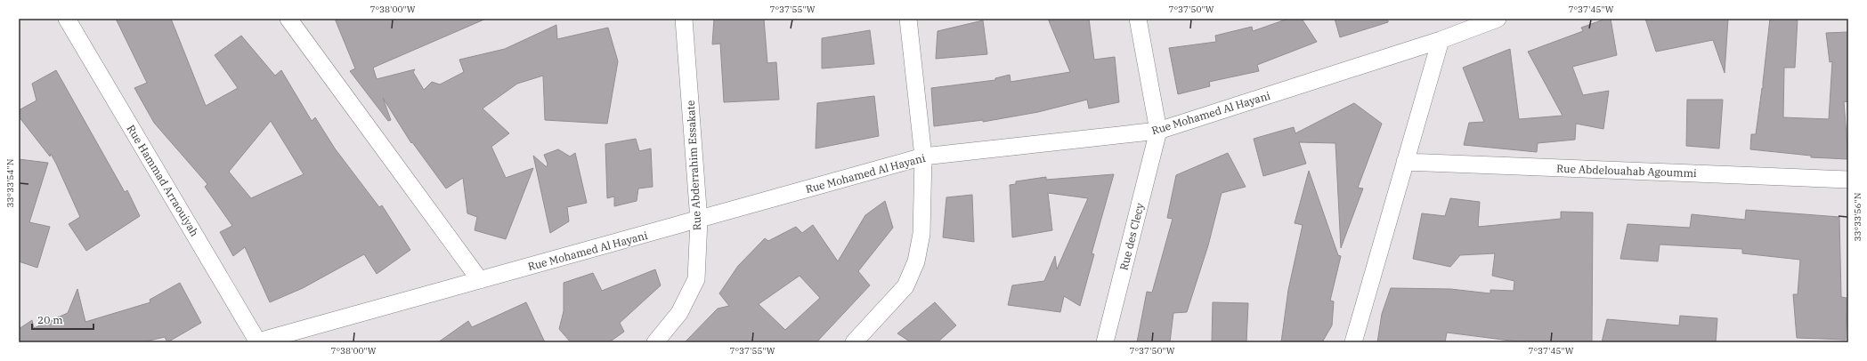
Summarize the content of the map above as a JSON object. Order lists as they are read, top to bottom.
{
  "streets": {
    "street": [
      "Rue Mohamed Al Hayani",
      "Rue Abderrahim Essakate",
      "Rue Abdelouahab Agoummi",
      "Rue Hammad Arraouiyah",
      "Rue des Clecy"
    ]
  },
  "crossings": [
    ["Rue Mohamed Al Hayani", "Rue Abderrahim Essakate"],
    ["Rue Mohamed Al Hayani", "Rue Hammad Arraouiyah"],
    ["Rue Mohamed Al Hayani", "Rue des Clecy"]
  ],
  "scale_bar": "20 m",
  "coordinates": [
    "7°38'00\"W",
    "7°37'55\"W",
    "7°37'50\"W",
    "7°37'45\"W",
    "33°33'54\"N",
    "33°33'56\"N"
  ]
}
